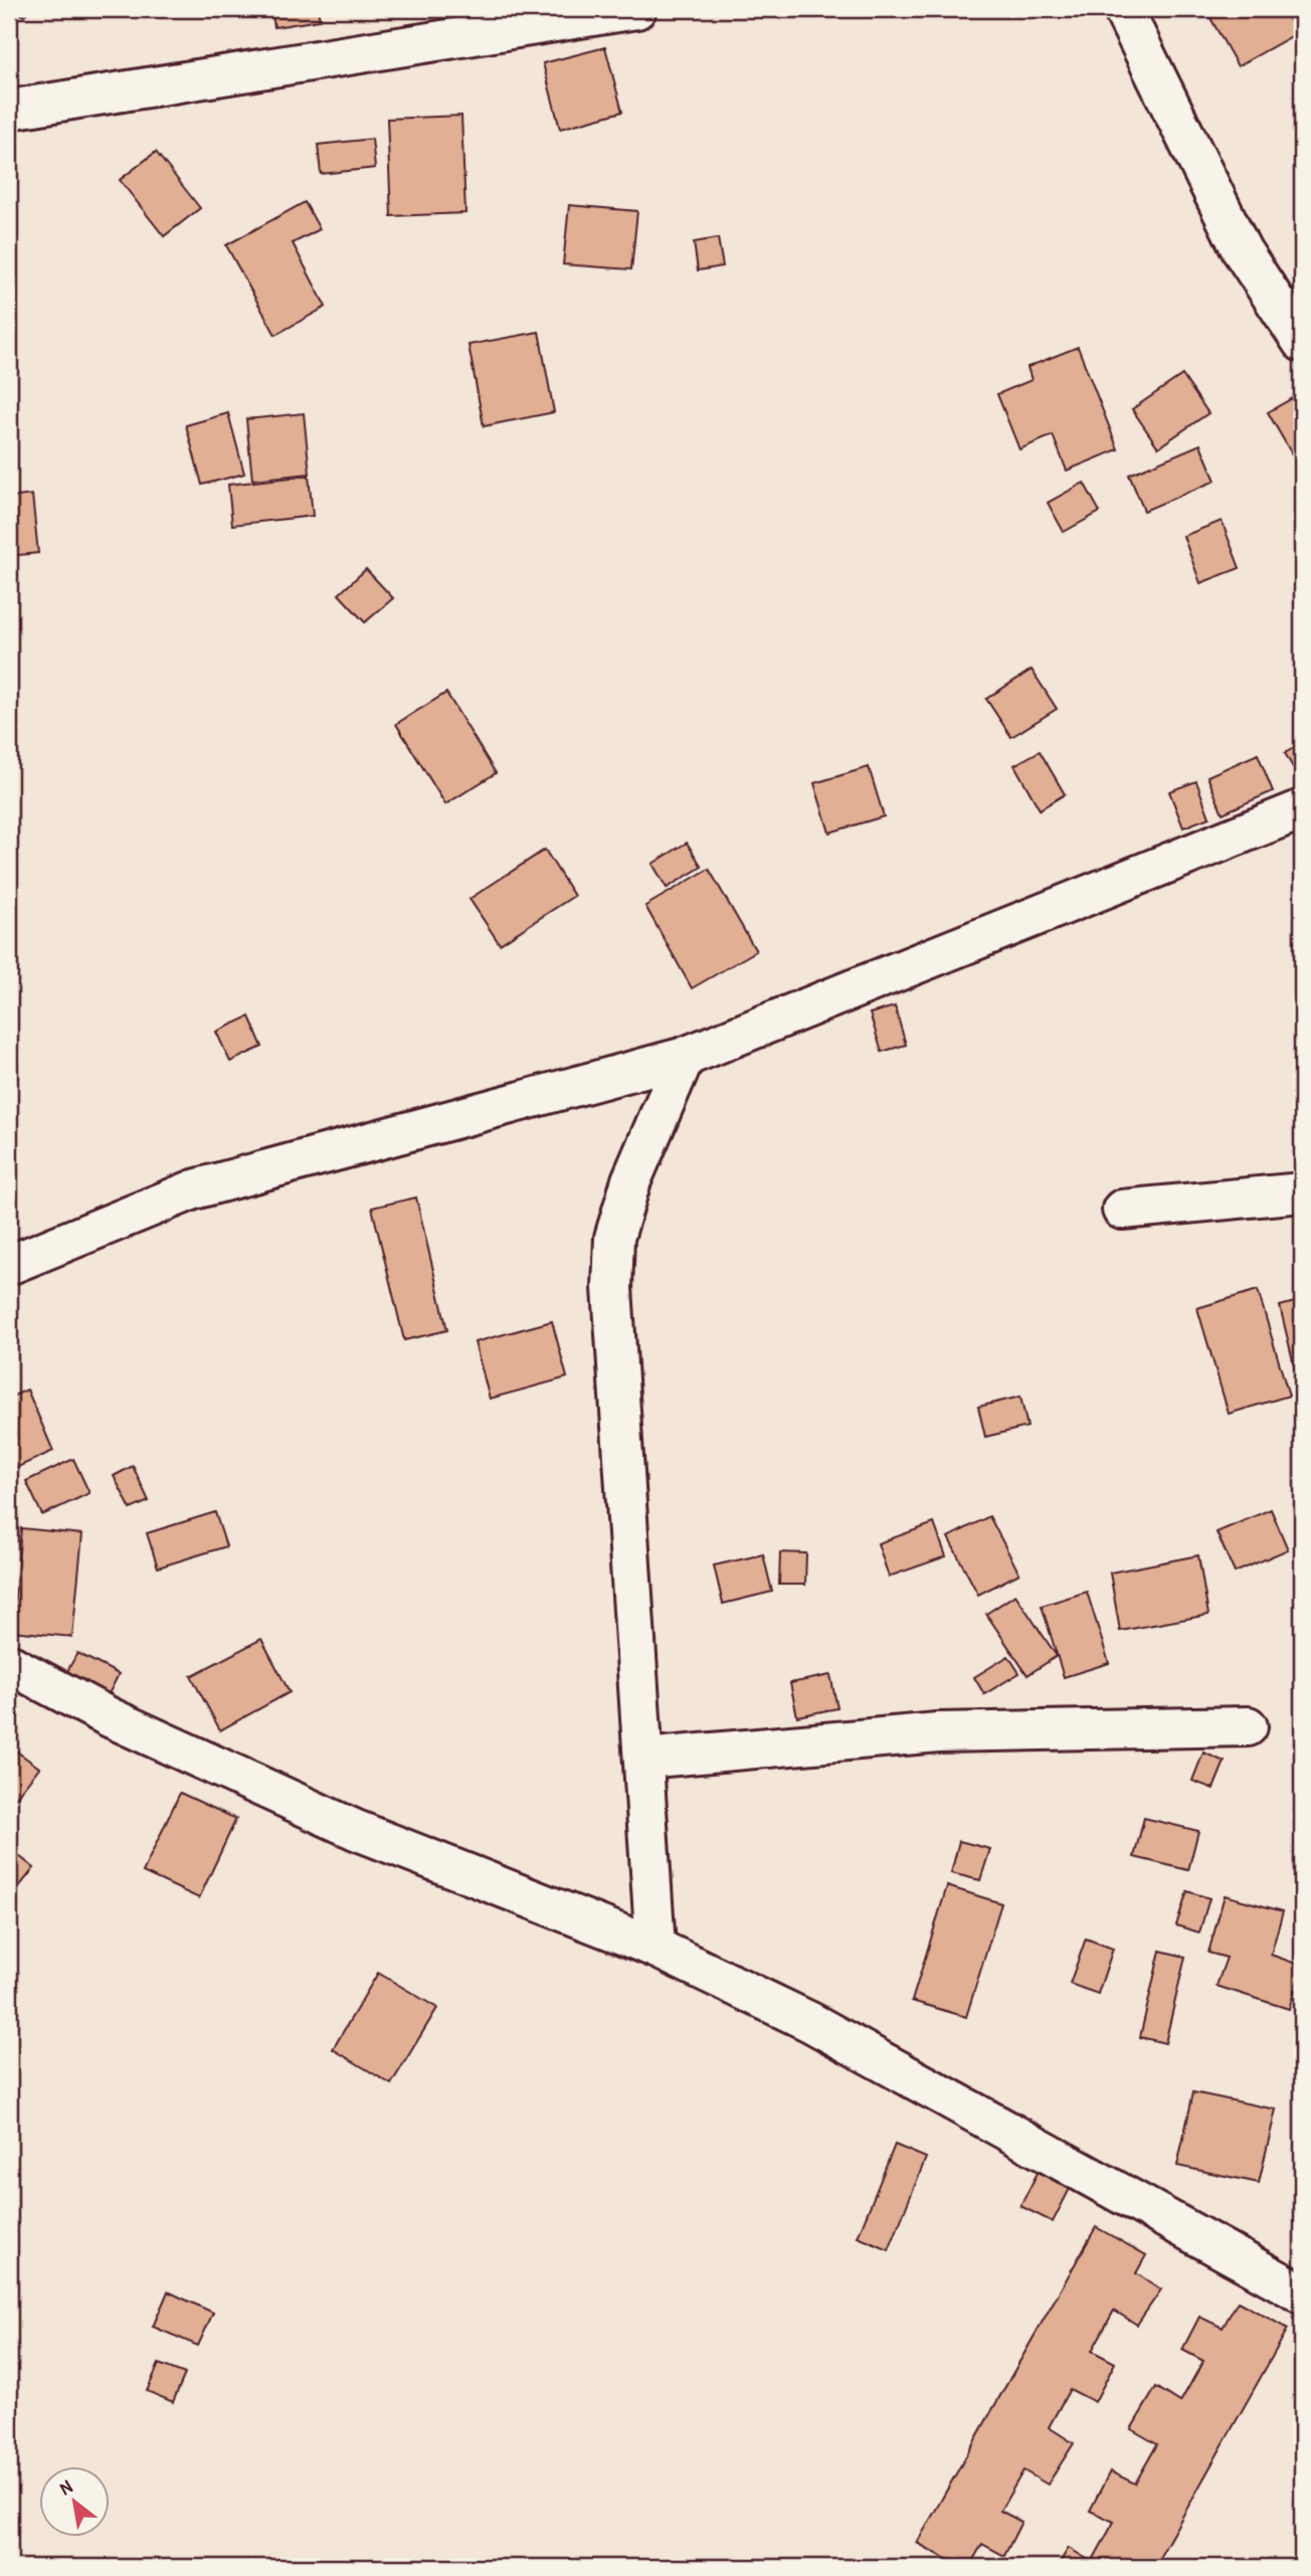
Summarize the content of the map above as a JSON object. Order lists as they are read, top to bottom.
{
  "north": "top left"
}
